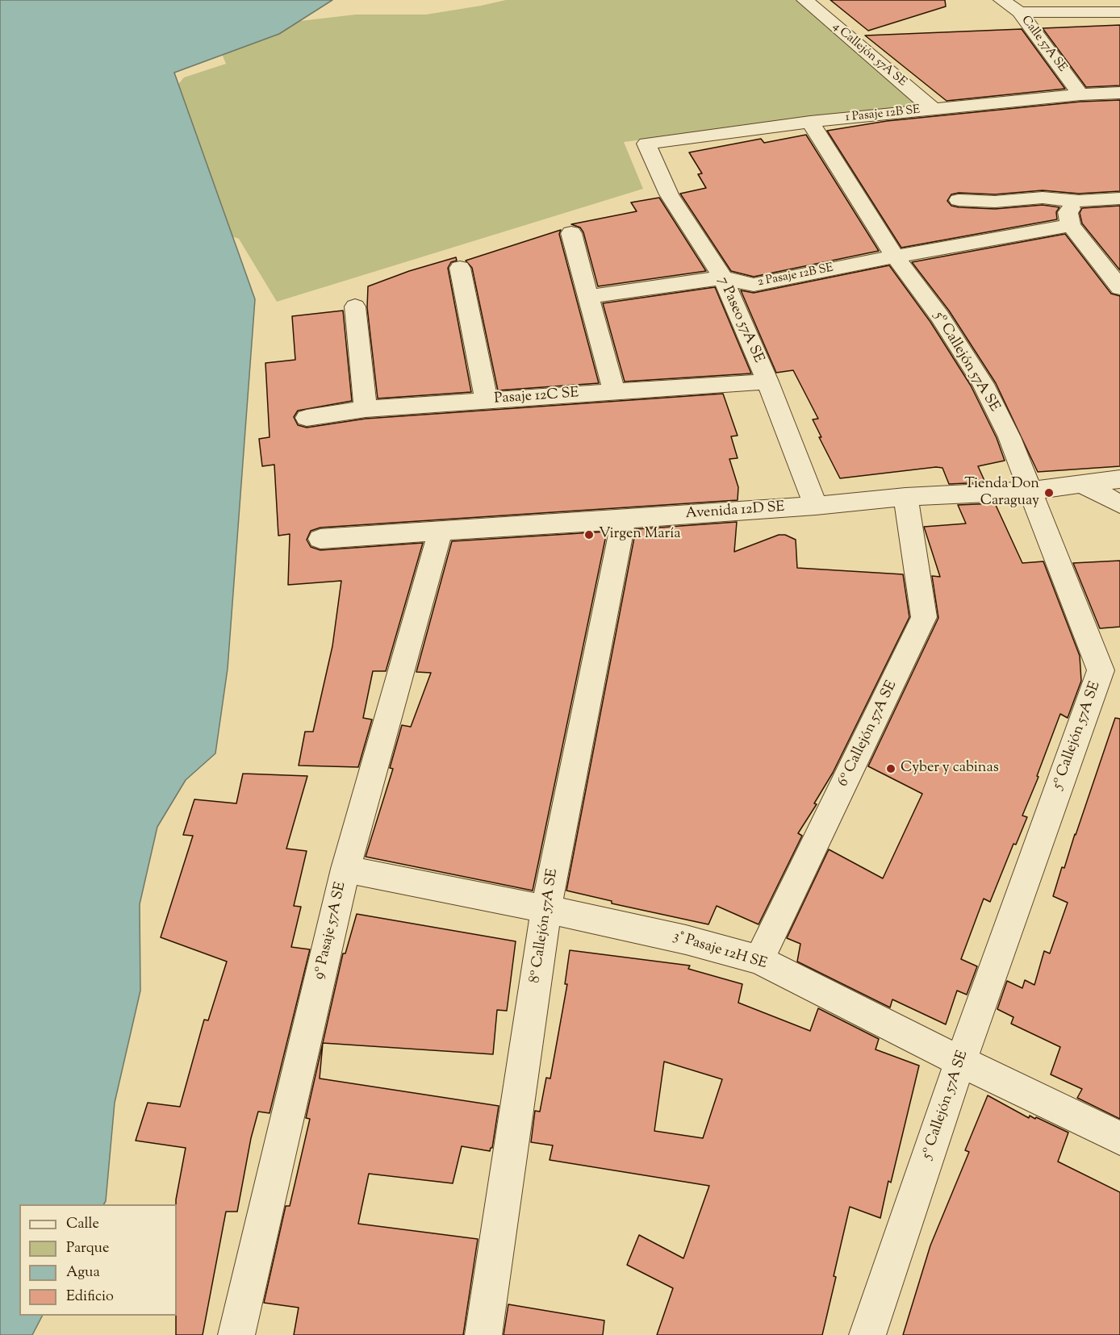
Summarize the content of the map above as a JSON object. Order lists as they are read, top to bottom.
{
  "streets": {
    "street": [
      "Calle 57A SE",
      "4 Callejón 57A SE",
      "1 Pasaje 12B SE",
      "2 Pasaje 12B SE",
      "7 Paseo 57A SE",
      "5º Callejón 57A SE",
      "Pasaje 12C SE",
      "Avenida 12D SE",
      "6º Callejón 57A SE",
      "8º Callejón 57A SE",
      "9º Pasaje 57A SE",
      "3° Pasaje 12H SE"
    ]
  },
  "crossings": [
    ["Calle 57A SE", "1 Pasaje 12B SE"],
    ["4 Callejón 57A SE", "1 Pasaje 12B SE"],
    ["1 Pasaje 12B SE", "7 Paseo 57A SE"],
    ["1 Pasaje 12B SE", "5º Callejón 57A SE"],
    ["2 Pasaje 12B SE", "7 Paseo 57A SE"],
    ["2 Pasaje 12B SE", "5º Callejón 57A SE"],
    ["7 Paseo 57A SE", "Pasaje 12C SE"],
    ["7 Paseo 57A SE", "Avenida 12D SE"],
    ["5º Callejón 57A SE", "Avenida 12D SE"],
    ["5º Callejón 57A SE", "3° Pasaje 12H SE"],
    ["Avenida 12D SE", "6º Callejón 57A SE"],
    ["Avenida 12D SE", "8º Callejón 57A SE"],
    ["Avenida 12D SE", "9º Pasaje 57A SE"],
    ["6º Callejón 57A SE", "3° Pasaje 12H SE"],
    ["8º Callejón 57A SE", "3° Pasaje 12H SE"],
    ["9º Pasaje 57A SE", "3° Pasaje 12H SE"]
  ],
  "places": ["Tienda Don Caraguay", "Virgen María", "Cyber y cabinas"],
  "legend": [
    "Calle",
    "Parque",
    "Agua",
    "Edificio"
  ]
}
